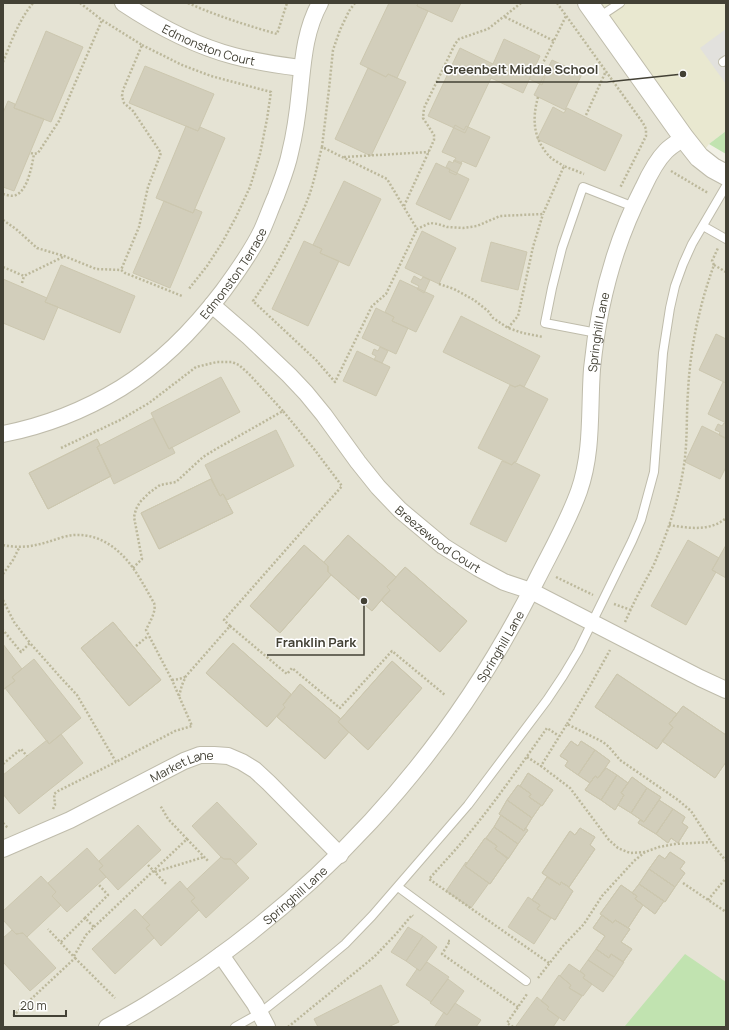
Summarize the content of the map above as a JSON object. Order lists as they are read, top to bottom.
{
  "streets": {
    "street": [
      "Edmonston Court",
      "Edmonston Terrace",
      "Springhill Lane",
      "Breezewood Court",
      "Market Lane"
    ]
  },
  "crossings": [
    ["Edmonston Court", "Edmonston Terrace"],
    ["Edmonston Terrace", "Breezewood Court"],
    ["Springhill Lane", "Breezewood Court"],
    ["Springhill Lane", "Market Lane"]
  ],
  "places": ["Greenbelt Middle School", "Franklin Park"],
  "scale_bar": "20 m"
}
